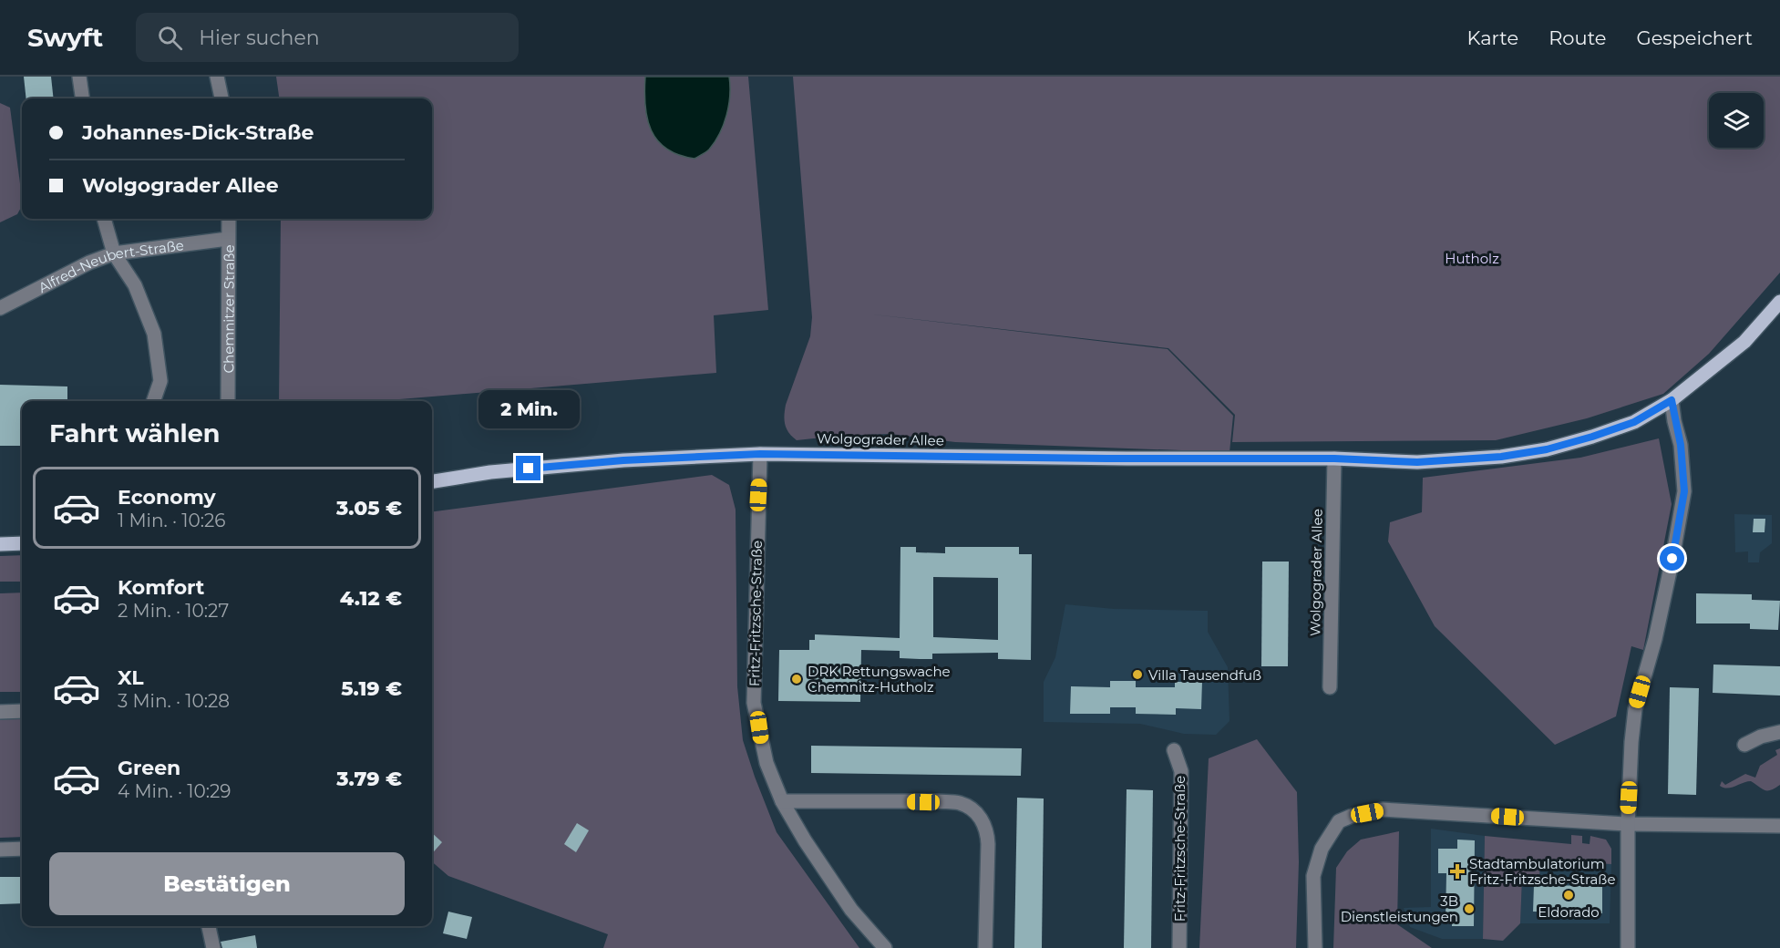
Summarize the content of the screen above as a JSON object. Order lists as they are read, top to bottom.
{
  "streets": {
    "main road": ["Wolgograder Allee"],
    "street": ["Alfred-Neubert-Straße", "Chemnitzer Straße", "Fritz-Fritzsche-Straße"]
  },
  "crossings": [
    ["Alfred-Neubert-Straße", "Chemnitzer Straße"],
    ["Wolgograder Allee", "Fritz-Fritzsche-Straße"]
  ],
  "parks": ["Hutholz"],
  "places": {
    "other": [
      "Villa Tausendfuß",
      "DRK Rettungswache Chemnitz-Hutholz",
      "Eldorado",
      "3B Dienstleistungen"
    ],
    "health": ["Stadtambulatorium Fritz-Fritzsche-Straße"]
  },
  "page": {
    "header": "Swyft",
    "search": "Hier suchen",
    "nav": ["Karte", "Route", "Gespeichert"],
    "banner": ["Johannes-Dick-Straße", "Wolgograder Allee"],
    "bubble": "2 Min.",
    "heading": "Fahrt wählen",
    "list": [
      {
        "name": "Economy",
        "note": "1 Min. · 10:26",
        "value": "3.05 €"
      },
      {
        "name": "Komfort",
        "note": "2 Min. · 10:27",
        "value": "4.12 €"
      },
      {
        "name": "XL",
        "note": "3 Min. · 10:28",
        "value": "5.19 €"
      },
      {
        "name": "Green",
        "note": "4 Min. · 10:29",
        "value": "3.79 €"
      }
    ],
    "buttons": "Bestätigen"
  }
}
